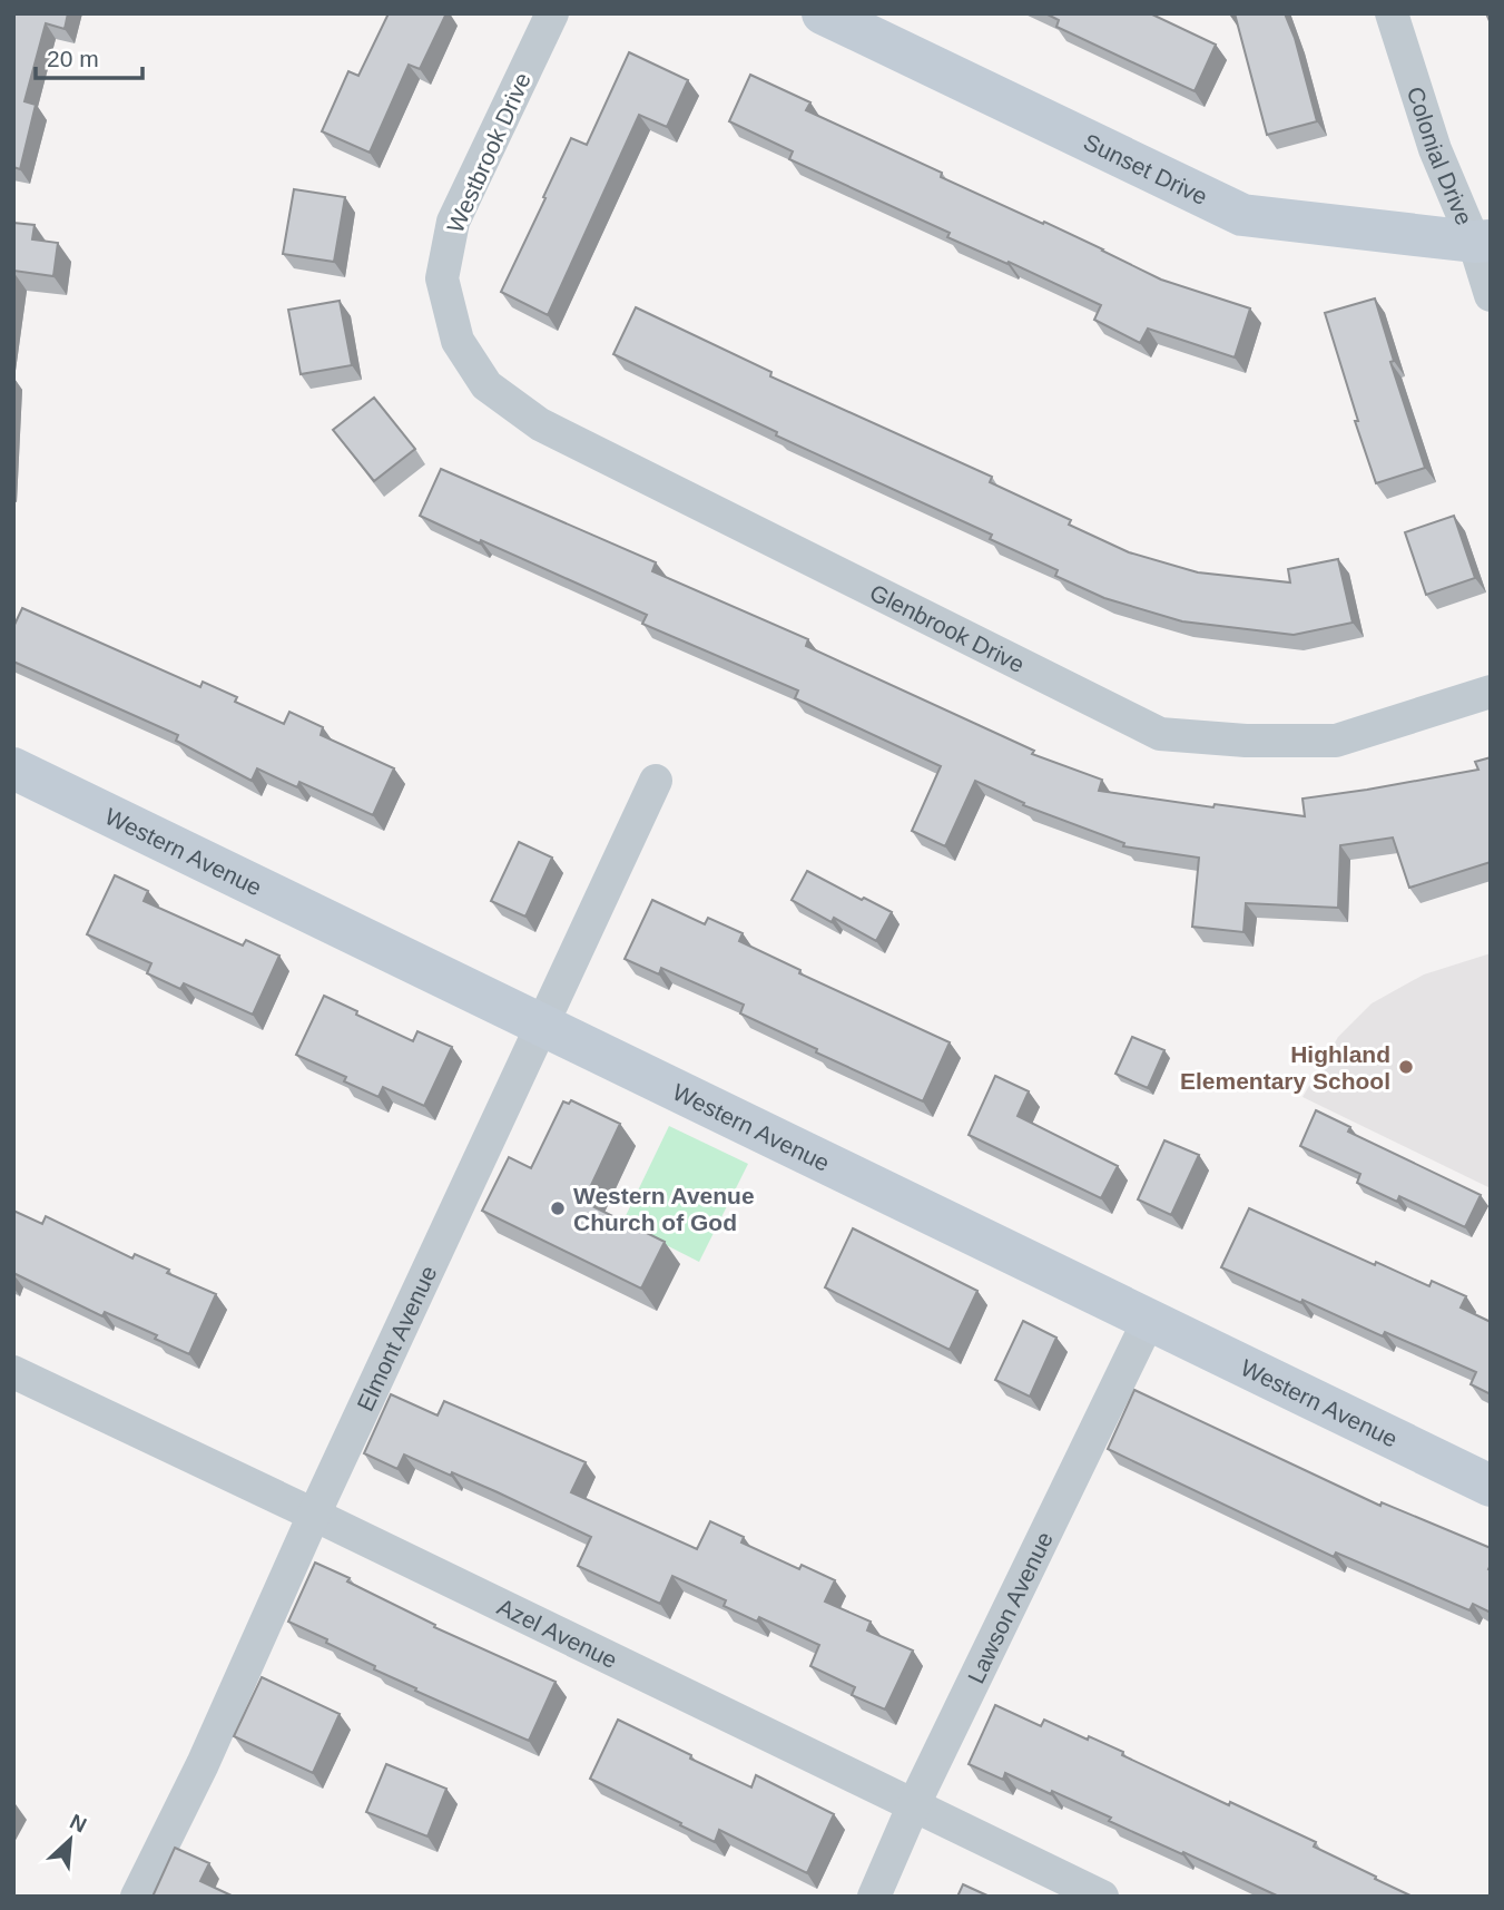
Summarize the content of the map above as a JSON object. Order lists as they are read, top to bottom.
{
  "streets": {
    "street": [
      "Westbrook Drive",
      "Colonial Drive",
      "Sunset Drive",
      "Glenbrook Drive",
      "Western Avenue",
      "Elmont Avenue",
      "Lawson Avenue",
      "Azel Avenue"
    ]
  },
  "crossings": [
    ["Westbrook Drive", "Glenbrook Drive"],
    ["Colonial Drive", "Sunset Drive"],
    ["Western Avenue", "Elmont Avenue"],
    ["Western Avenue", "Lawson Avenue"],
    ["Elmont Avenue", "Azel Avenue"],
    ["Lawson Avenue", "Azel Avenue"]
  ],
  "places": ["Highland Elementary School", "Western Avenue Church of God"],
  "scale_bar": "20 m",
  "north": "top right"
}
